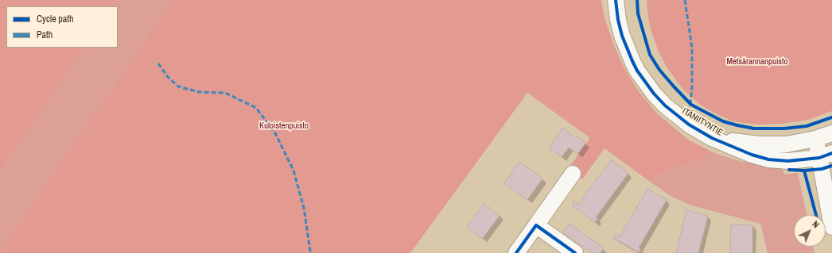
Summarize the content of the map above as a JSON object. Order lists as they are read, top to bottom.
{
  "streets": {
    "street": ["ITÄNIITYNTIE"]
  },
  "parks": ["Metsärannanpuisto", "Kuloistenpuisto"],
  "legend": ["Cycle path", "Path"],
  "north": "top right"
}
